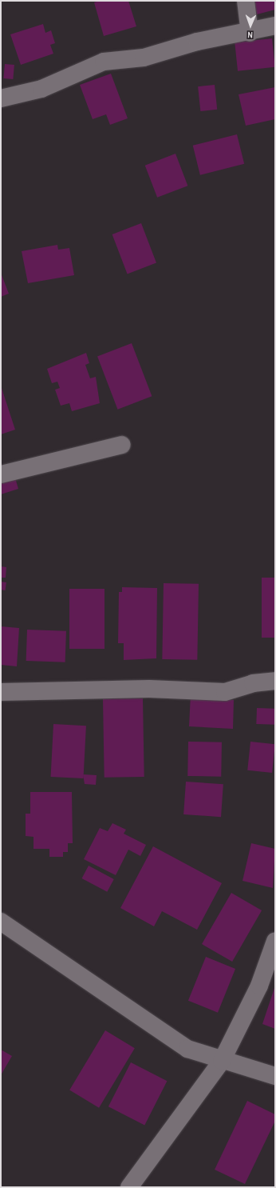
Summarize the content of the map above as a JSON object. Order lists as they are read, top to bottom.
{
  "north": "bottom"
}
